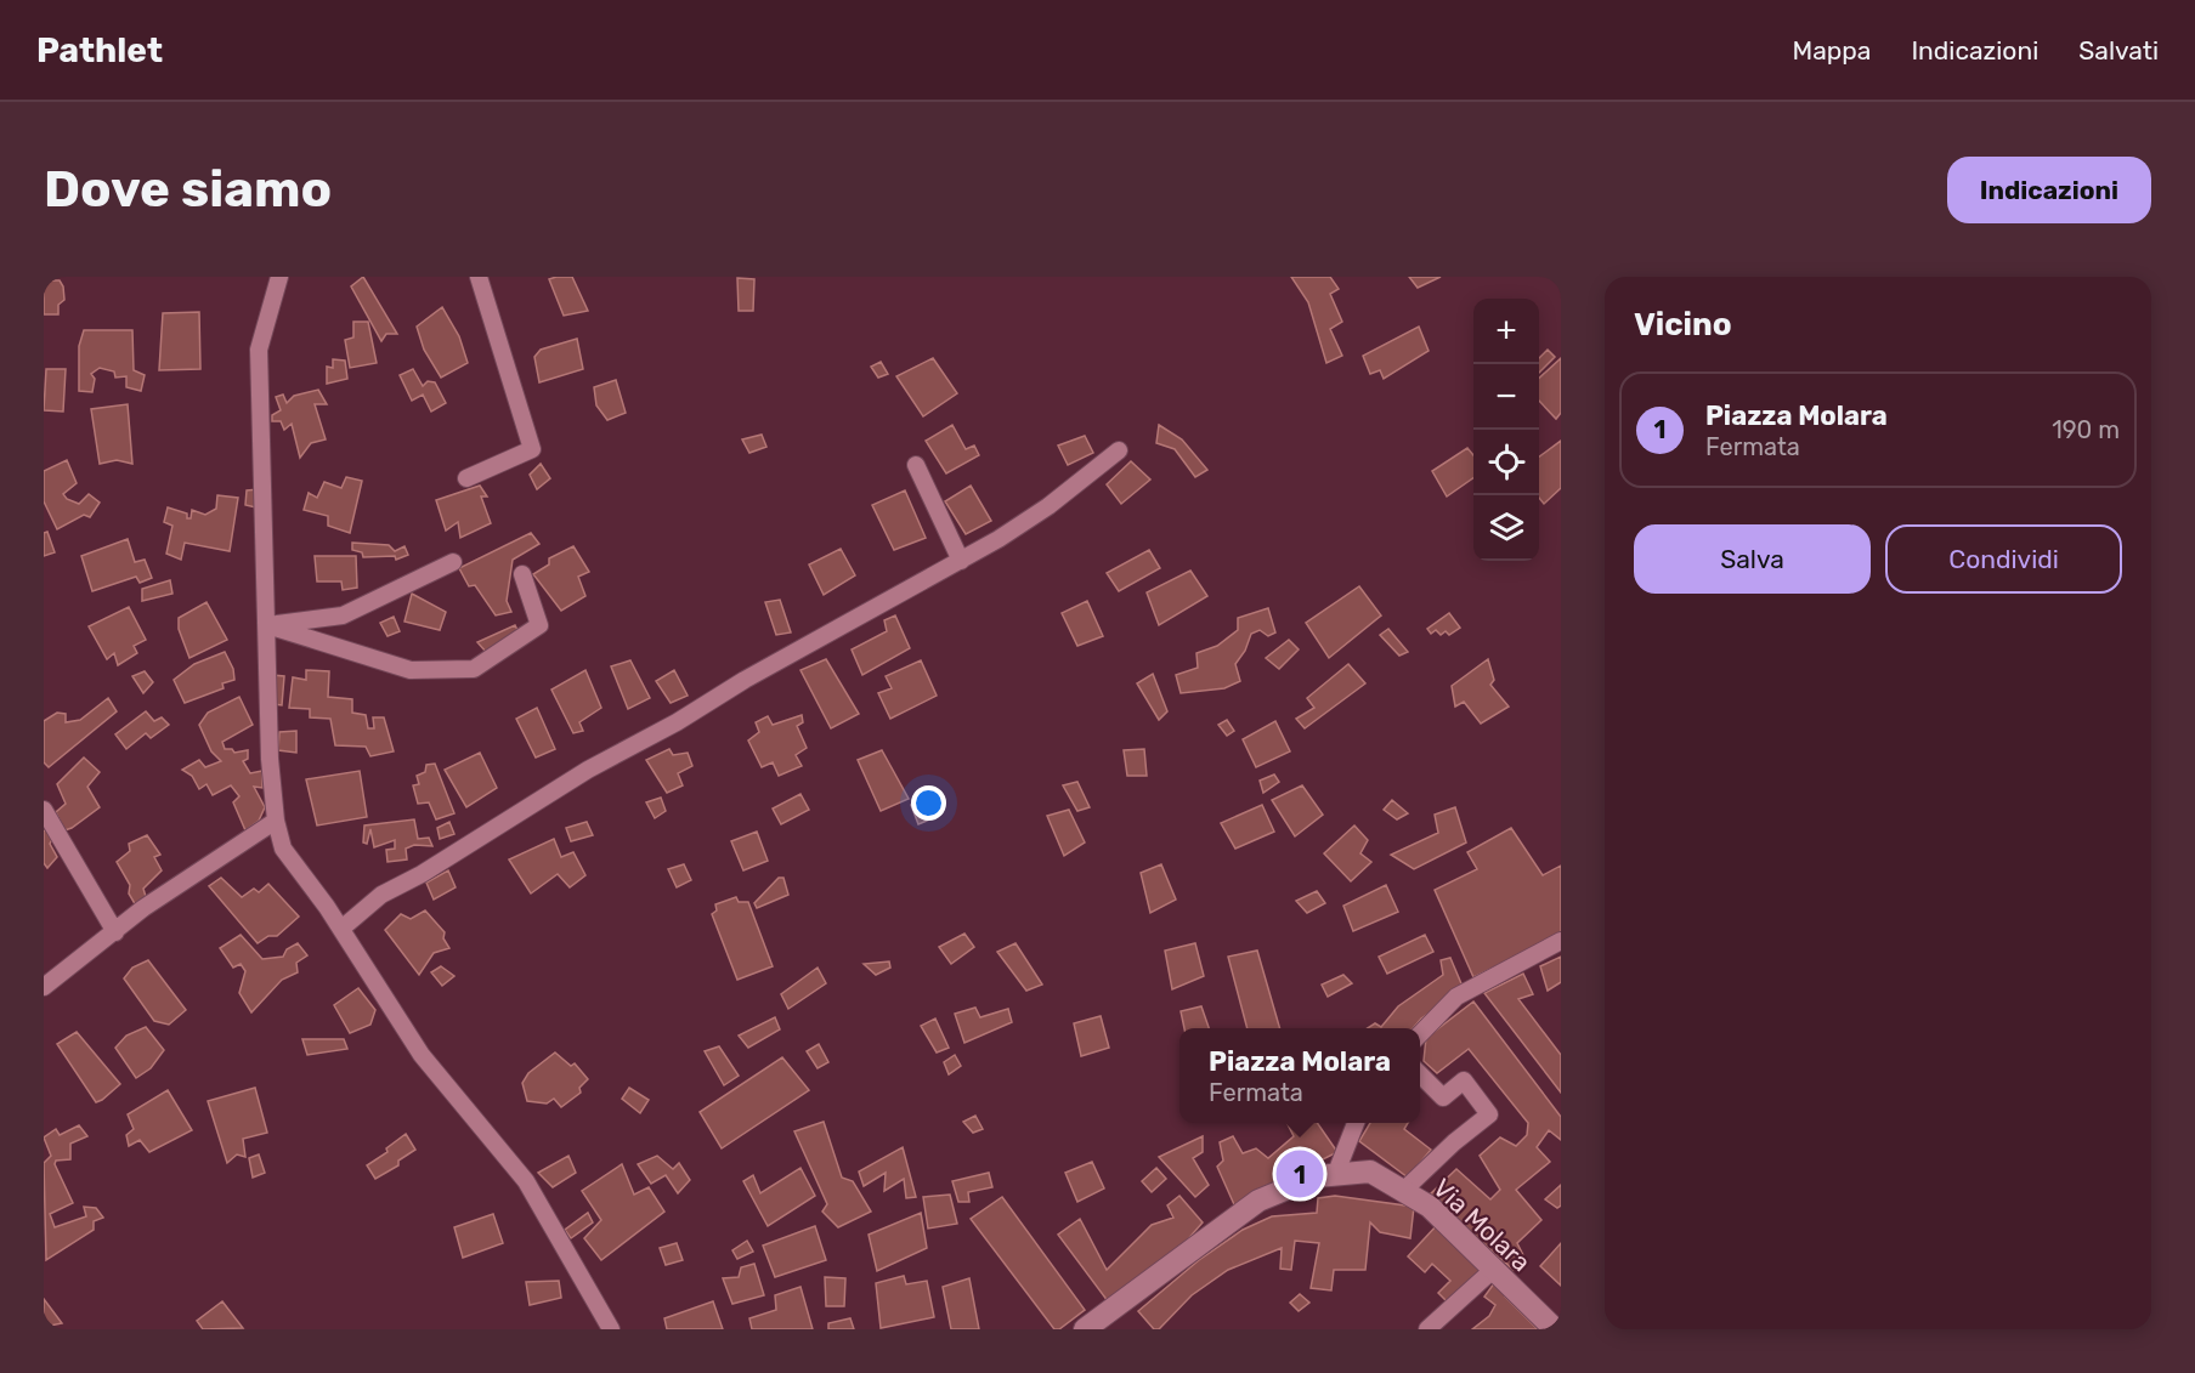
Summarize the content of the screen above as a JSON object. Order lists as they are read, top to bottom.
{
  "streets": {
    "street": ["Via Molara"]
  },
  "page": {
    "header": "Pathlet",
    "nav": ["Mappa", "Indicazioni", "Salvati"],
    "buttons": [
      "Indicazioni",
      ["Salva", "Condividi"]
    ],
    "title": "Dove siamo",
    "heading": "Vicino",
    "map_buttons": ["+", "−"],
    "list": [
      {
        "mark": "1",
        "name": "Piazza Molara",
        "note": "Fermata",
        "value": "190 m"
      }
    ],
    "popup": ["Piazza Molara", "Fermata"],
    "pins": "1"
  }
}
